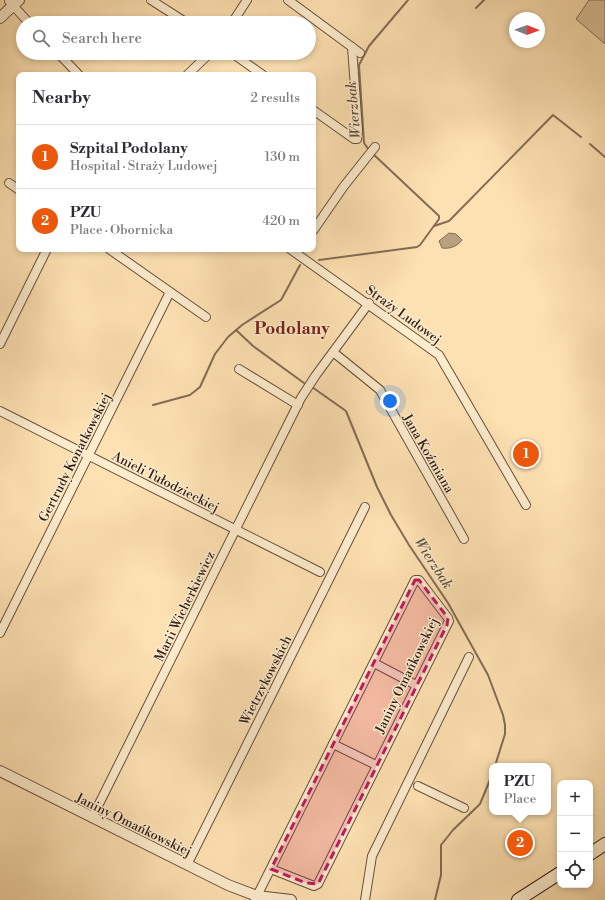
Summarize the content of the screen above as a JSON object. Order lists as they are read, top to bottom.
{
  "streets": {
    "street": [
      "Straży Ludowej",
      "Jana Koźmiana",
      "Gertrudy Konatkowskiej",
      "Anieli Tułodzieckiej",
      "Marii Wicherkiewicz",
      "Janiny Omańkowskiej",
      "Wietrzykowskich"
    ]
  },
  "crossings": [
    ["Straży Ludowej", "Marii Wicherkiewicz"],
    ["Jana Koźmiana", "Marii Wicherkiewicz"],
    ["Gertrudy Konatkowskiej", "Anieli Tułodzieckiej"],
    ["Anieli Tułodzieckiej", "Marii Wicherkiewicz"],
    ["Marii Wicherkiewicz", "Janiny Omańkowskiej"],
    ["Janiny Omańkowskiej", "Wietrzykowskich"]
  ],
  "districts": ["Podolany"],
  "water": ["Wierzbak"],
  "north": "right",
  "page": {
    "search": "Search here",
    "heading": ["Nearby", "2 results"],
    "list": [
      {
        "mark": "1",
        "name": "Szpital Podolany",
        "note": "Hospital · Straży Ludowej",
        "value": "130 m"
      },
      {
        "mark": "2",
        "name": "PZU",
        "note": "Place · Obornicka",
        "value": "420 m"
      }
    ],
    "pins": ["1", "2"],
    "popup": ["PZU", "Place"],
    "map_buttons": ["+", "−"]
  }
}
